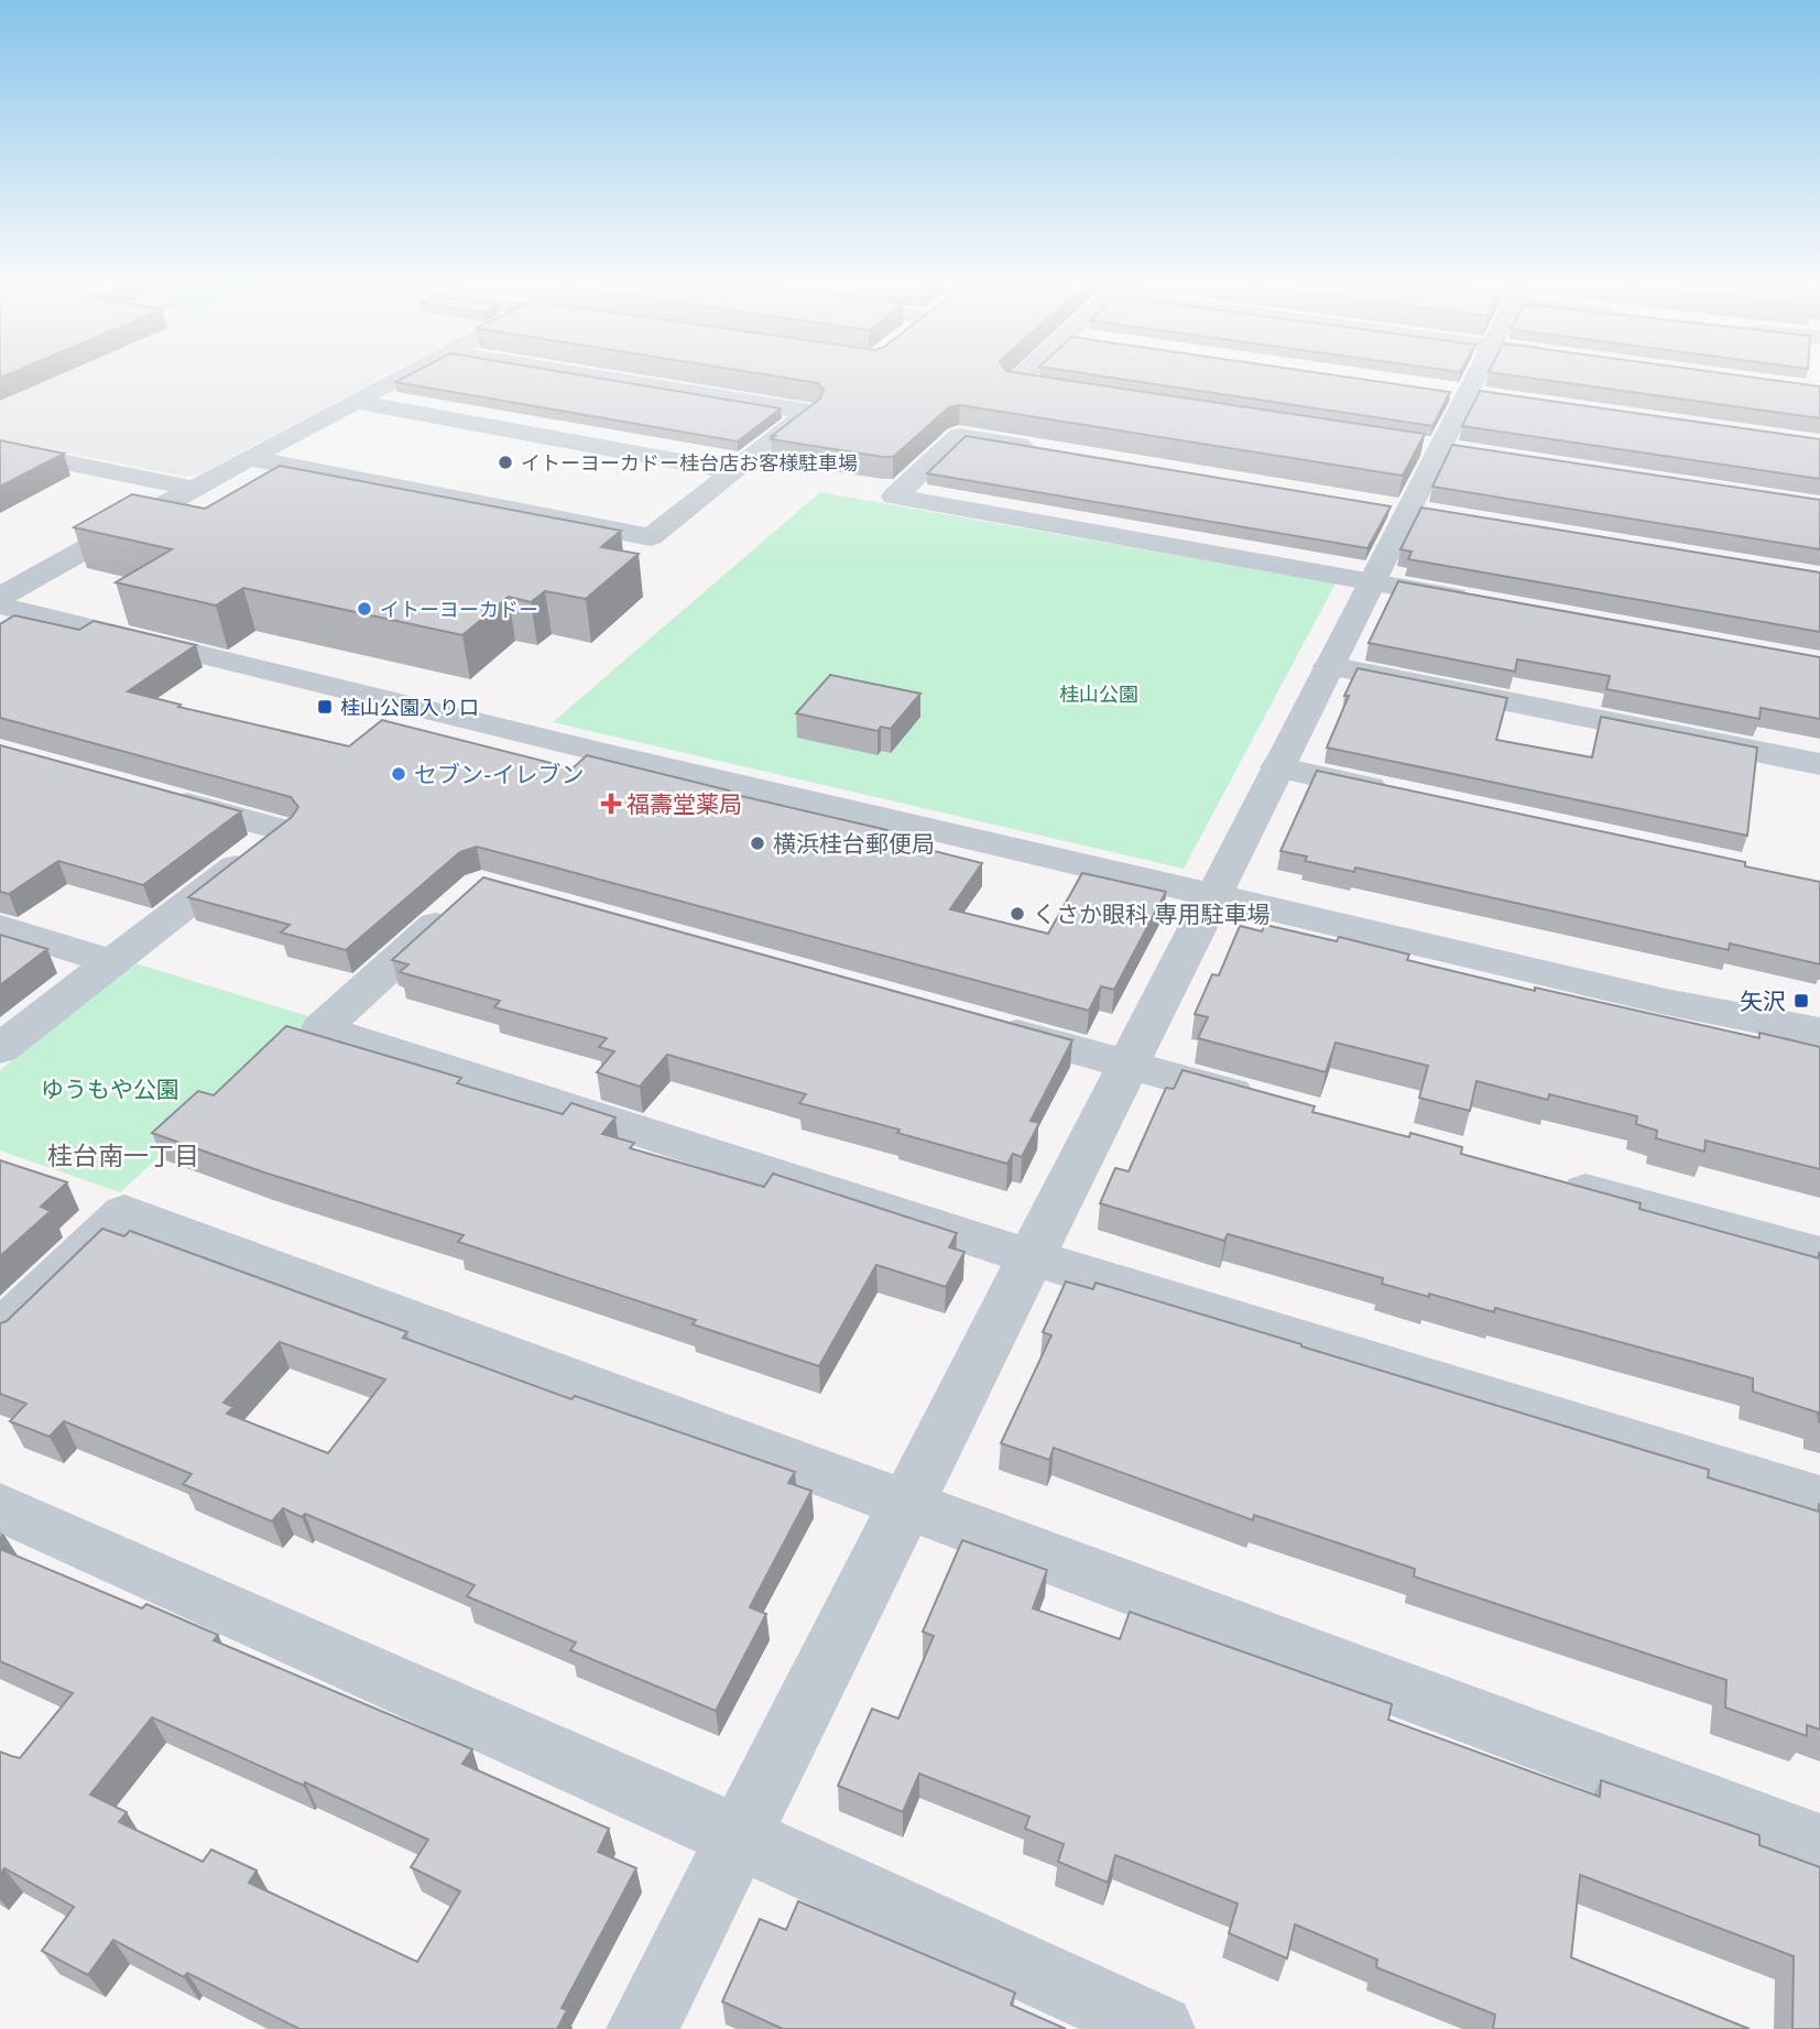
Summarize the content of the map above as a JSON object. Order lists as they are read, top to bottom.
{
  "districts": ["桂台南一丁目"],
  "parks": ["桂山公園", "ゆうもや公園"],
  "places": {
    "other": [
      "イトーヨーカドー桂台店お客様駐車場",
      "イトーヨーカドー",
      "セブン-イレブン",
      "横浜桂台郵便局",
      "くさか眼科 専用駐車場"
    ],
    "transit": ["桂山公園入り口", "矢沢"],
    "health": ["福壽堂薬局"]
  }
}
